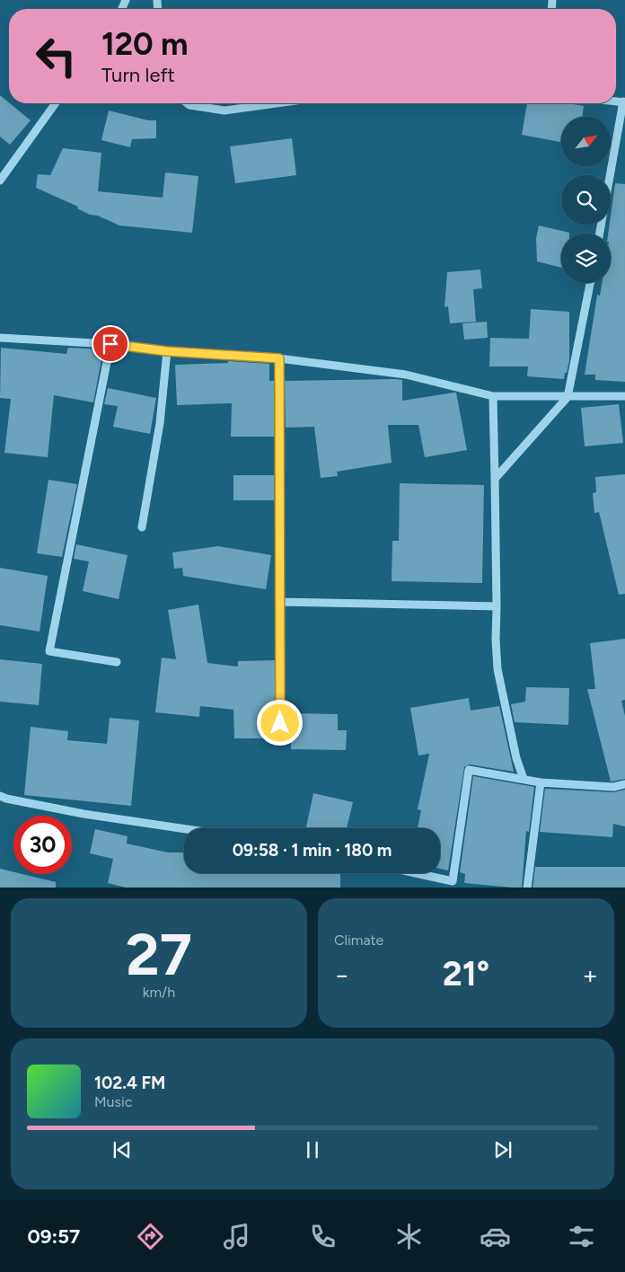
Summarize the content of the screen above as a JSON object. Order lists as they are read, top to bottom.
{
  "north": "top right",
  "page": {
    "turn": ["120 m", "Turn left"],
    "limit": "30",
    "trip": "09:58 · 1 min · 180 m",
    "tile": [
      ["27", "km/h"],
      "Climate"
    ],
    "heat": ["−", "21°", "+"],
    "song": ["102.4 FM", "Music"],
    "tabs": "09:57"
  }
}
